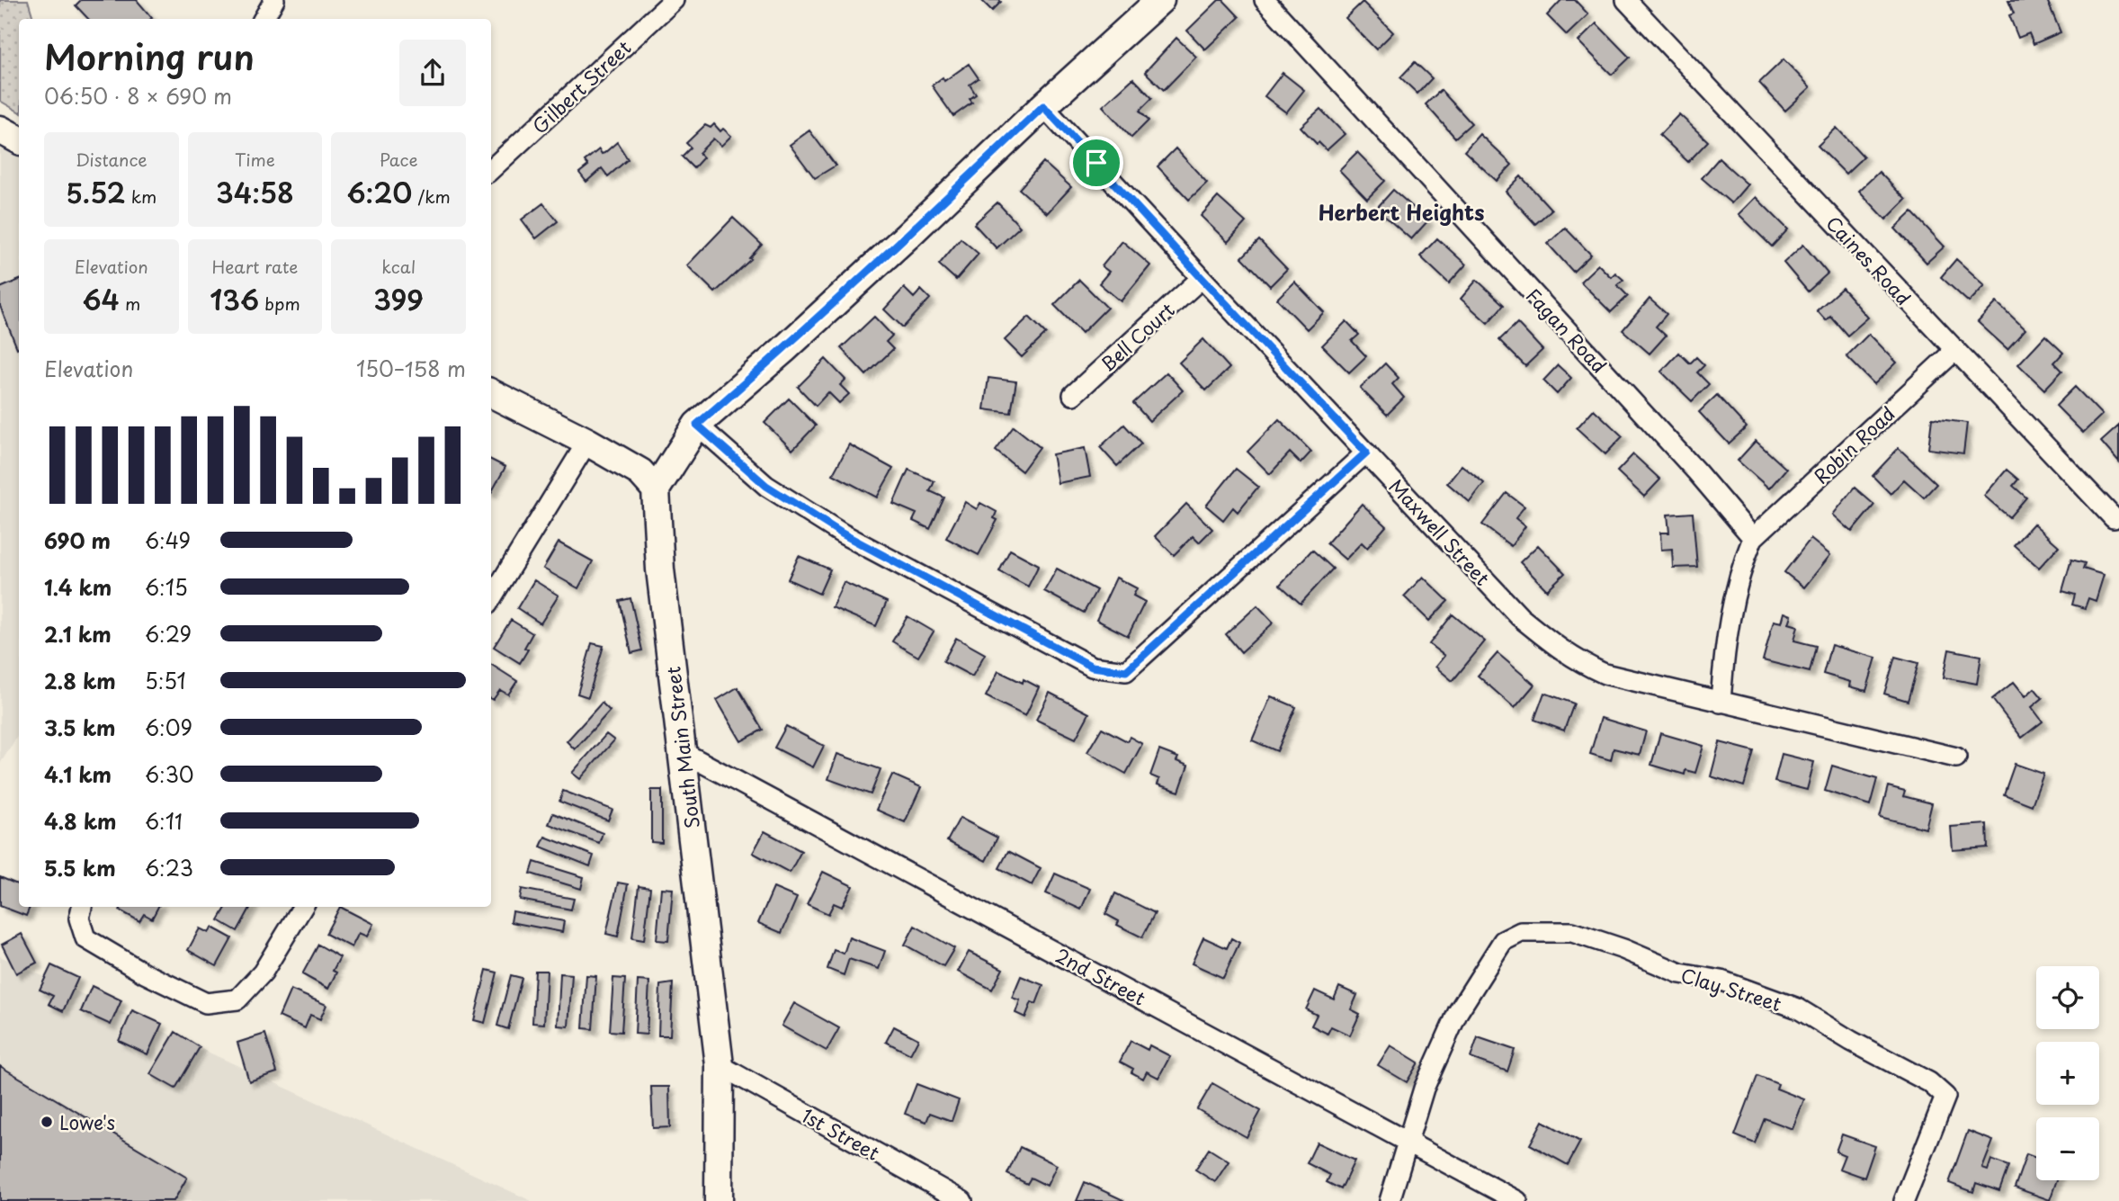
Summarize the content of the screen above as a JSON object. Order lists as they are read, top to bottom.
{
  "streets": {
    "street": [
      "Gilbert Street",
      "Caines Road",
      "Fagan Road",
      "Bell Court",
      "Robin Road",
      "Maxwell Street",
      "South Main Street",
      "2nd Street",
      "Clay Street",
      "1st Street"
    ]
  },
  "crossings": [
    ["Caines Road", "Robin Road"],
    ["Fagan Road", "Robin Road"],
    ["Bell Court", "Maxwell Street"],
    ["South Main Street", "2nd Street"],
    ["South Main Street", "1st Street"],
    ["2nd Street", "Clay Street"]
  ],
  "districts": ["Herbert Heights"],
  "places": ["Lowe's"],
  "page": {
    "heading": ["Morning run", "06:50 · 8 × 690 m"],
    "stats": [
      ["Distance", "5.52 km"],
      ["Time", "34:58"],
      ["Pace", "6:20 /km"],
      ["Elevation", "64 m"],
      ["Heart rate", "136 bpm"],
      ["kcal", "399"]
    ],
    "chart": ["Elevation", "150–158 m"],
    "list": [
      {
        "name": "690 m",
        "note": "6:49"
      },
      {
        "name": "1.4 km",
        "note": "6:15"
      },
      {
        "name": "2.1 km",
        "note": "6:29"
      },
      {
        "name": "2.8 km",
        "note": "5:51"
      },
      {
        "name": "3.5 km",
        "note": "6:09"
      },
      {
        "name": "4.1 km",
        "note": "6:30"
      },
      {
        "name": "4.8 km",
        "note": "6:11"
      },
      {
        "name": "5.5 km",
        "note": "6:23"
      }
    ],
    "map_buttons": ["+", "−"]
  }
}
